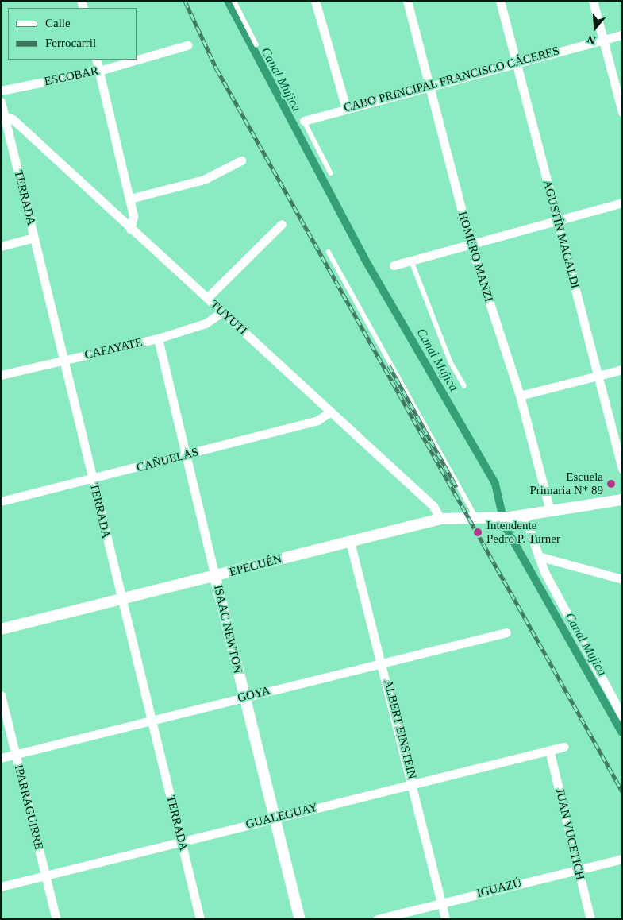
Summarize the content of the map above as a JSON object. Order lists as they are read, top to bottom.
{
  "streets": {
    "street": [
      "ESCOBAR",
      "CABO PRINCIPAL FRANCISCO CÁCERES",
      "TERRADA",
      "AGUSTÍN MAGALDI",
      "HOMERO MANZI",
      "TUYUTÍ",
      "CAFAYATE",
      "CAÑUELAS",
      "EPECUÉN",
      "ISAAC NEWTON",
      "GOYA",
      "ALBERT EINSTEIN",
      "IPARRAGUIRRE",
      "GUALEGUAY",
      "JUAN VUCETICH",
      "IGUAZÚ"
    ]
  },
  "crossings": [
    ["CABO PRINCIPAL FRANCISCO CÁCERES", "AGUSTÍN MAGALDI"],
    ["CABO PRINCIPAL FRANCISCO CÁCERES", "HOMERO MANZI"],
    ["TERRADA", "TUYUTÍ"],
    ["TERRADA", "CAFAYATE"],
    ["TERRADA", "CAÑUELAS"],
    ["TERRADA", "EPECUÉN"],
    ["TERRADA", "GOYA"],
    ["TERRADA", "GUALEGUAY"],
    ["HOMERO MANZI", "EPECUÉN"],
    ["TUYUTÍ", "CAFAYATE"],
    ["TUYUTÍ", "CAÑUELAS"],
    ["TUYUTÍ", "EPECUÉN"],
    ["CAFAYATE", "ISAAC NEWTON"],
    ["CAÑUELAS", "ISAAC NEWTON"],
    ["EPECUÉN", "ISAAC NEWTON"],
    ["EPECUÉN", "ALBERT EINSTEIN"],
    ["ISAAC NEWTON", "GOYA"],
    ["ISAAC NEWTON", "GUALEGUAY"],
    ["GOYA", "ALBERT EINSTEIN"],
    ["GOYA", "IPARRAGUIRRE"],
    ["ALBERT EINSTEIN", "GUALEGUAY"],
    ["ALBERT EINSTEIN", "IGUAZÚ"],
    ["IPARRAGUIRRE", "GUALEGUAY"],
    ["GUALEGUAY", "JUAN VUCETICH"],
    ["JUAN VUCETICH", "IGUAZÚ"]
  ],
  "water": ["Canal Mujica"],
  "places": ["Escuela Primaria N* 89", "Intendente Pedro P. Turner"],
  "legend": ["Calle", "Ferrocarril"],
  "north": "bottom"
}
